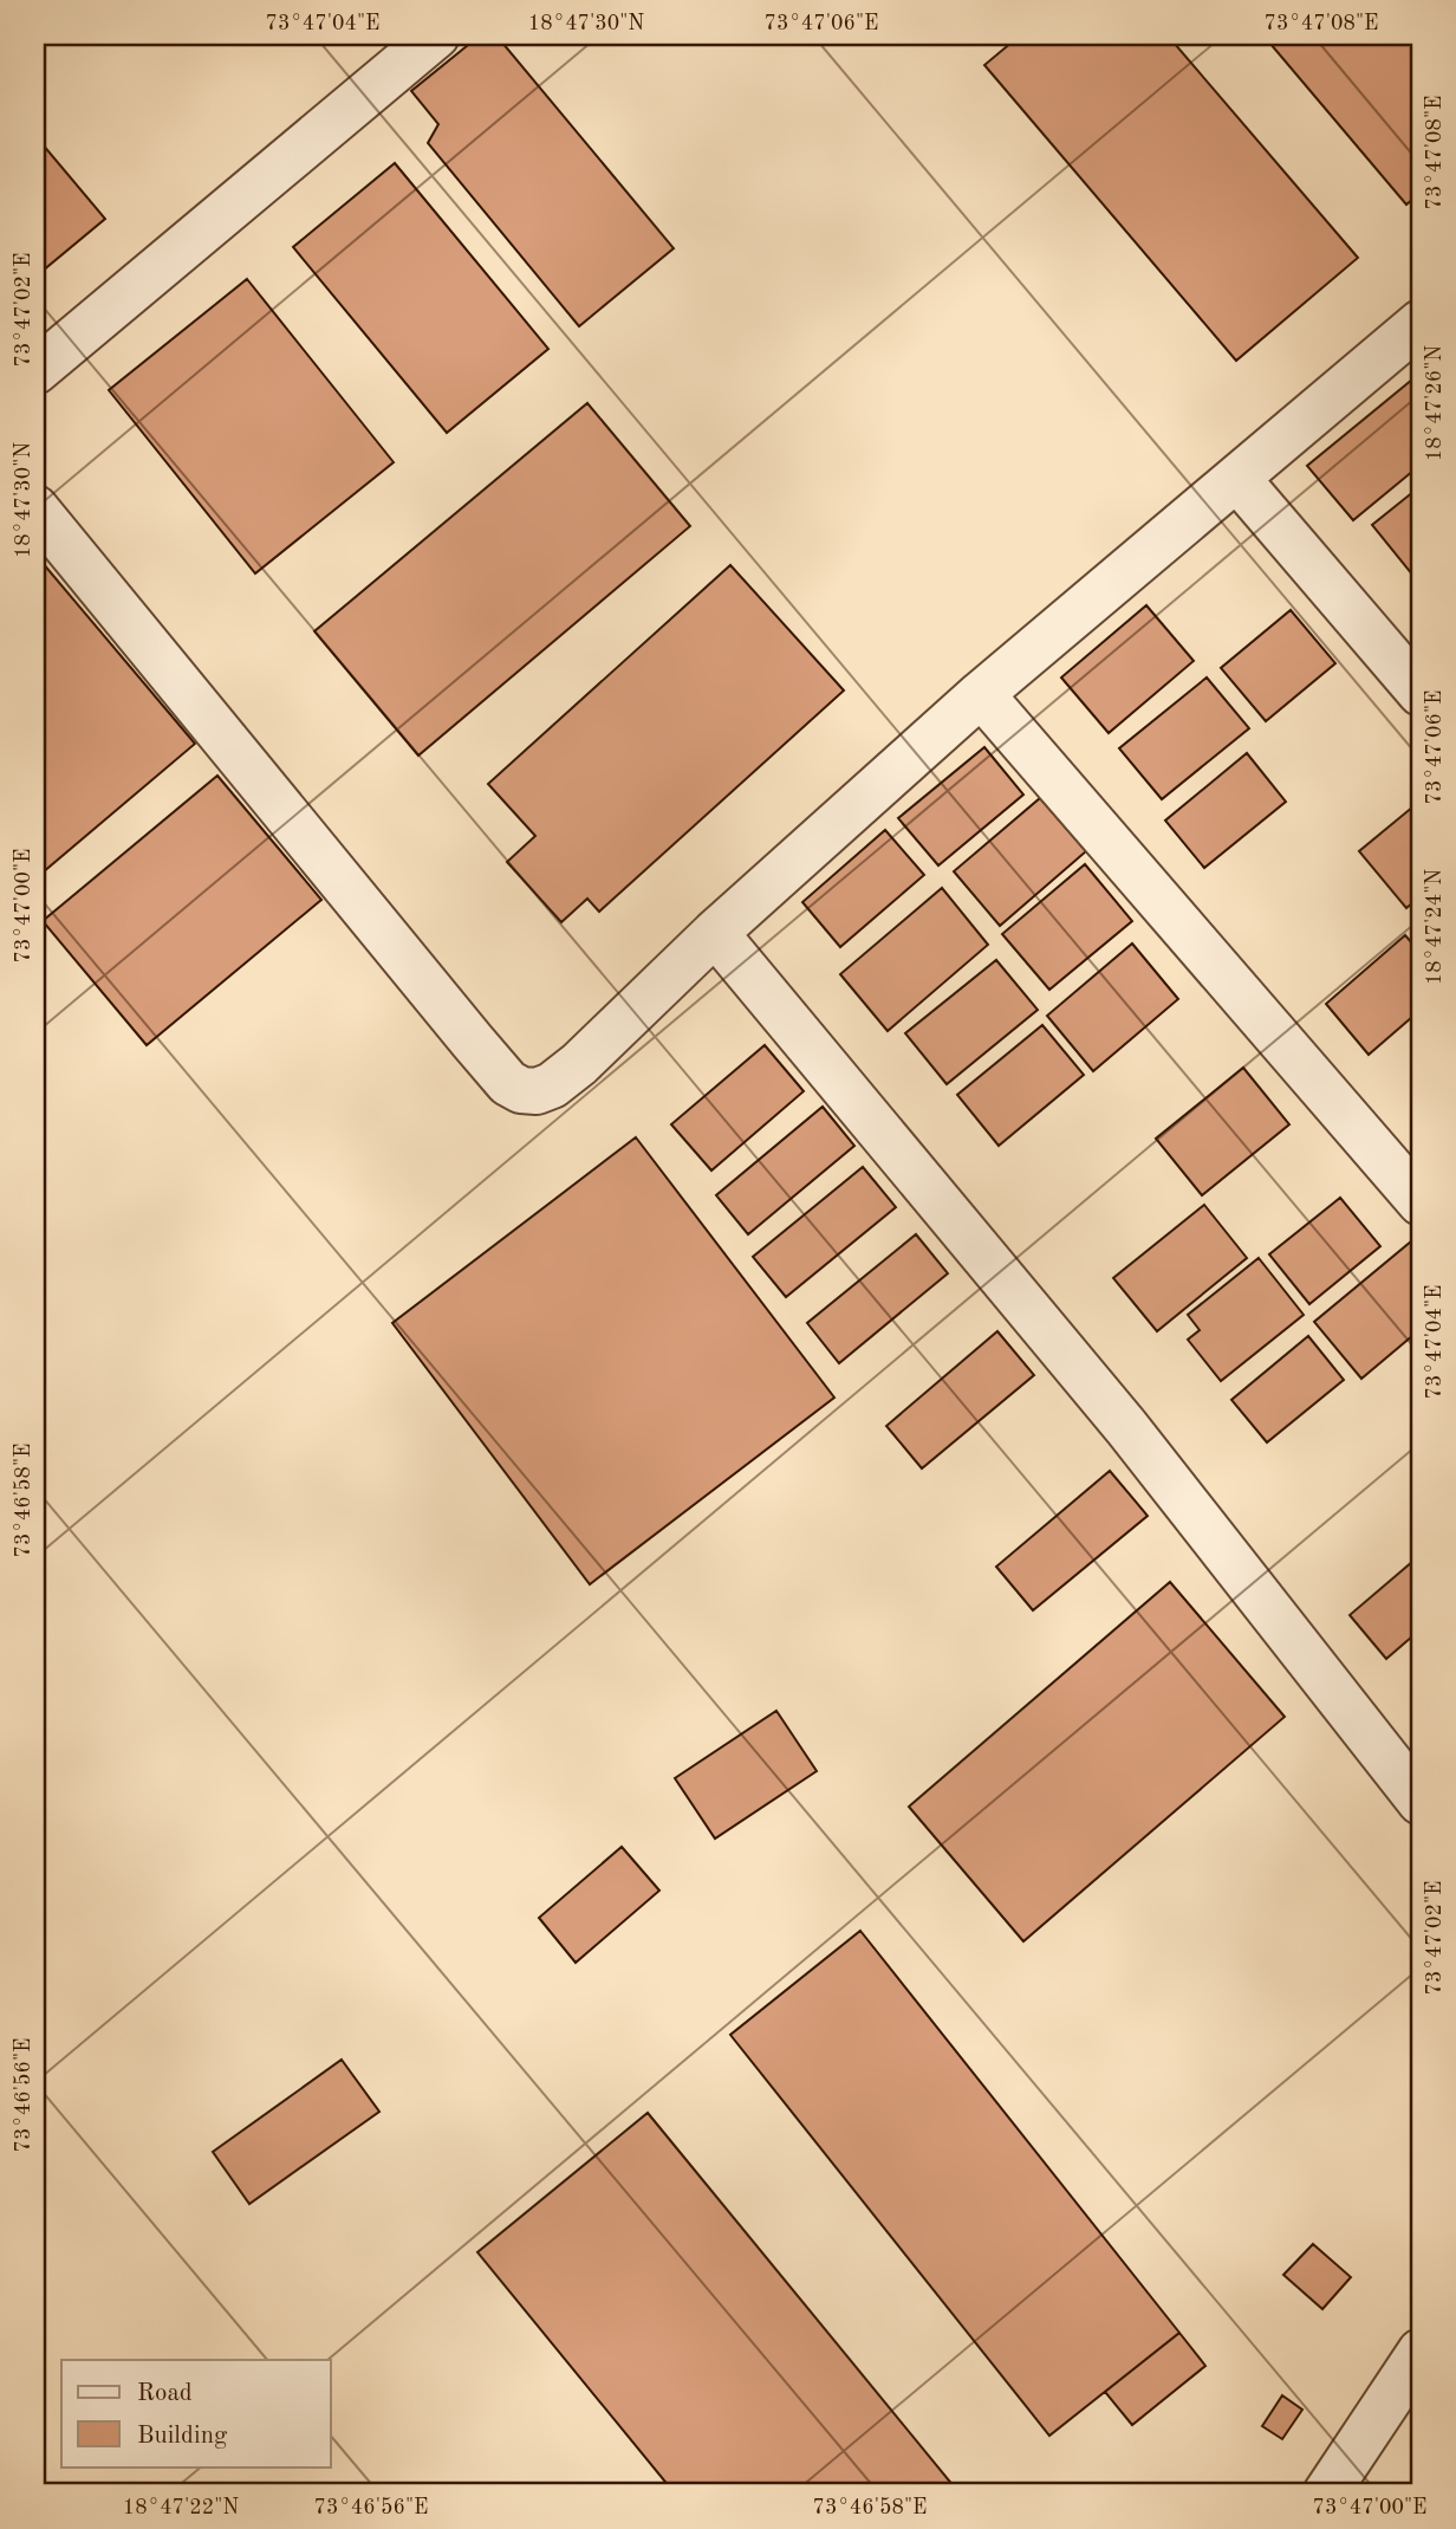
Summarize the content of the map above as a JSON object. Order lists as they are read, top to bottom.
{
  "legend": ["Road", "Building"],
  "coordinates": [
    "73°47'04\"E",
    "18°47'30\"N",
    "73°47'06\"E",
    "73°47'08\"E",
    "73°47'02\"E",
    "18°47'26\"N",
    "73°47'00\"E",
    "18°47'24\"N",
    "73°46'58\"E",
    "73°46'56\"E",
    "18°47'22\"N"
  ]
}
